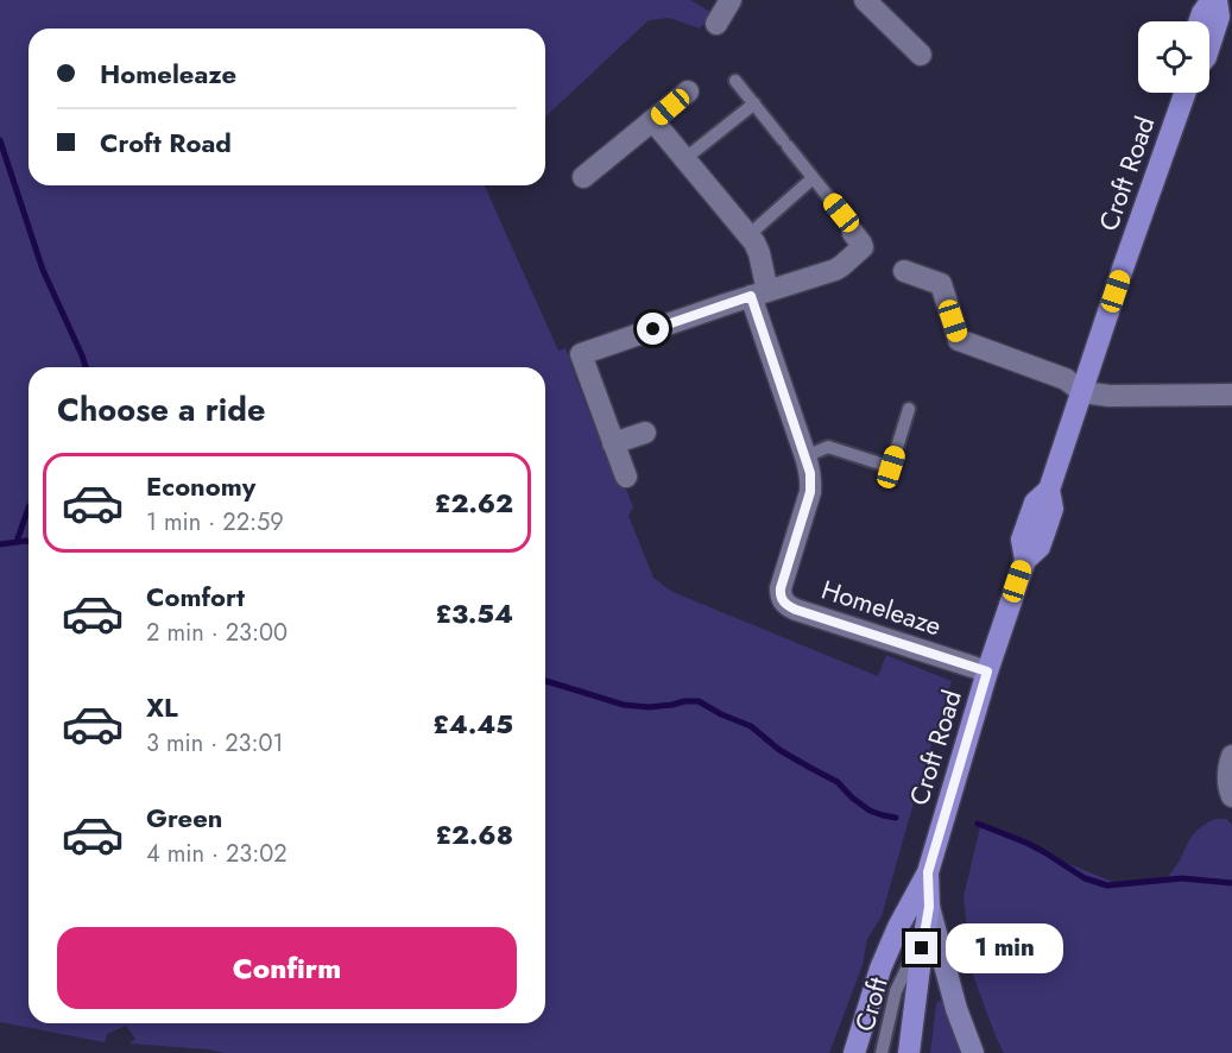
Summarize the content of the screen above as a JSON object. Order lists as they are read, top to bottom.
{
  "streets": {
    "main road": ["Croft Road"],
    "street": ["Homeleaze"],
    "lane": ["Croft"]
  },
  "crossings": [
    ["Croft Road", "Homeleaze"],
    ["Croft Road", "Croft"]
  ],
  "page": {
    "banner": ["Homeleaze", "Croft Road"],
    "heading": "Choose a ride",
    "list": [
      {
        "name": "Economy",
        "note": "1 min · 22:59",
        "value": "£2.62"
      },
      {
        "name": "Comfort",
        "note": "2 min · 23:00",
        "value": "£3.54"
      },
      {
        "name": "XL",
        "note": "3 min · 23:01",
        "value": "£4.45"
      },
      {
        "name": "Green",
        "note": "4 min · 23:02",
        "value": "£2.68"
      }
    ],
    "buttons": "Confirm",
    "bubble": "1 min"
  }
}
